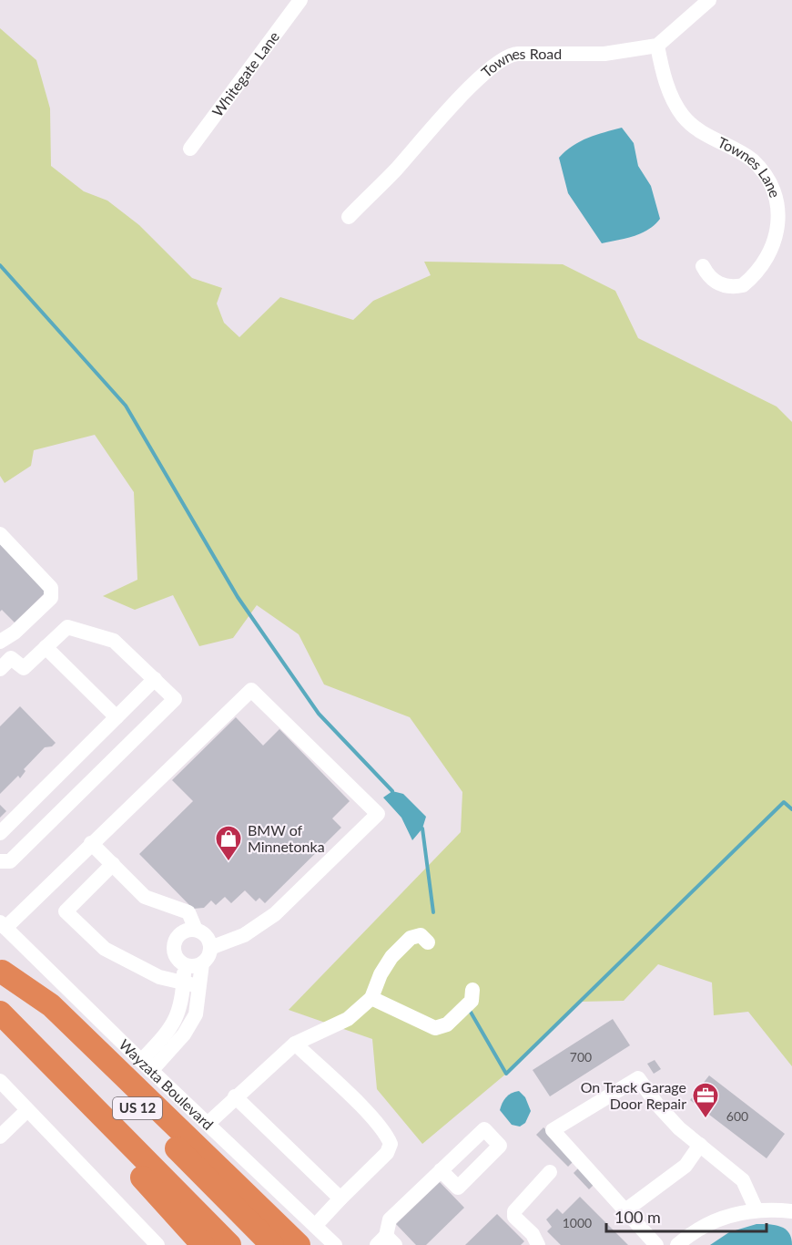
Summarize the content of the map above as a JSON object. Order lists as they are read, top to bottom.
{
  "streets": {
    "highway": ["US 12"],
    "street": [
      "Townes Road",
      "Whitegate Lane",
      "Townes Lane",
      "Wayzata Boulevard"
    ]
  },
  "crossings": [
    ["Townes Road", "Townes Lane"]
  ],
  "places": {
    "shop": ["BMW of Minnetonka"],
    "office": ["On Track Garage Door Repair"]
  },
  "house_numbers": ["700", "600", "1000"],
  "scale_bar": "100 m"
}
